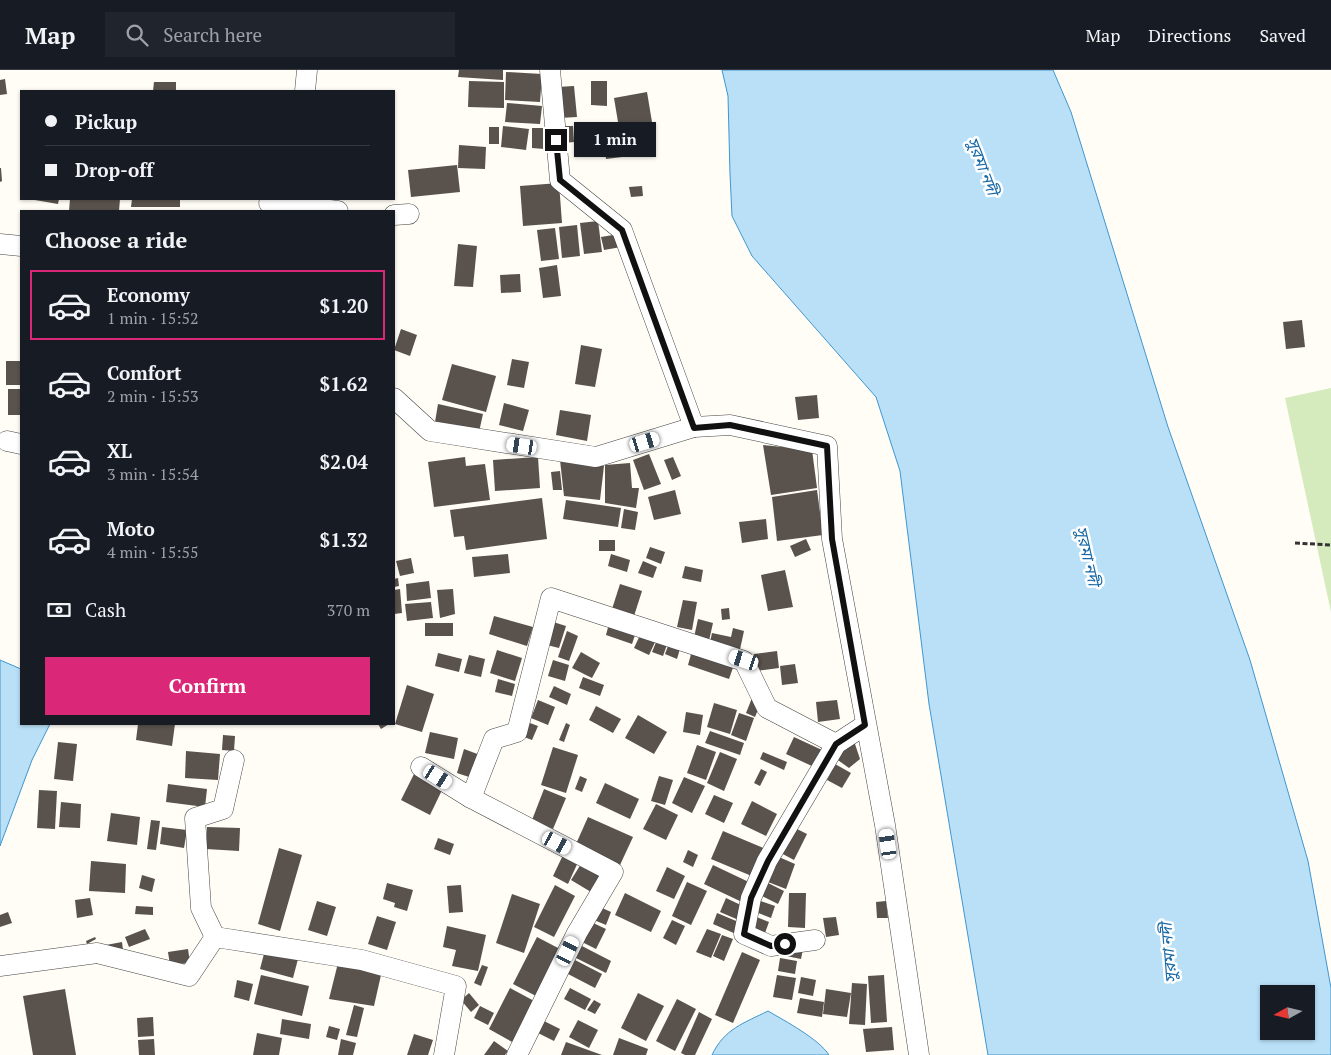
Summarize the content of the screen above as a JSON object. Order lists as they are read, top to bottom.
{
  "water": ["সুরমা নদী"],
  "north": "left",
  "page": {
    "header": "Map",
    "search": "Search here",
    "nav": ["Map", "Directions", "Saved"],
    "banner": ["Pickup", "Drop-off"],
    "bubble": "1 min",
    "heading": "Choose a ride",
    "list": [
      {
        "name": "Economy",
        "note": "1 min · 15:52",
        "value": "$1.20"
      },
      {
        "name": "Comfort",
        "note": "2 min · 15:53",
        "value": "$1.62"
      },
      {
        "name": "XL",
        "note": "3 min · 15:54",
        "value": "$2.04"
      },
      {
        "name": "Moto",
        "note": "4 min · 15:55",
        "value": "$1.32"
      }
    ],
    "pay": ["Cash", "370 m"],
    "buttons": "Confirm"
  }
}
